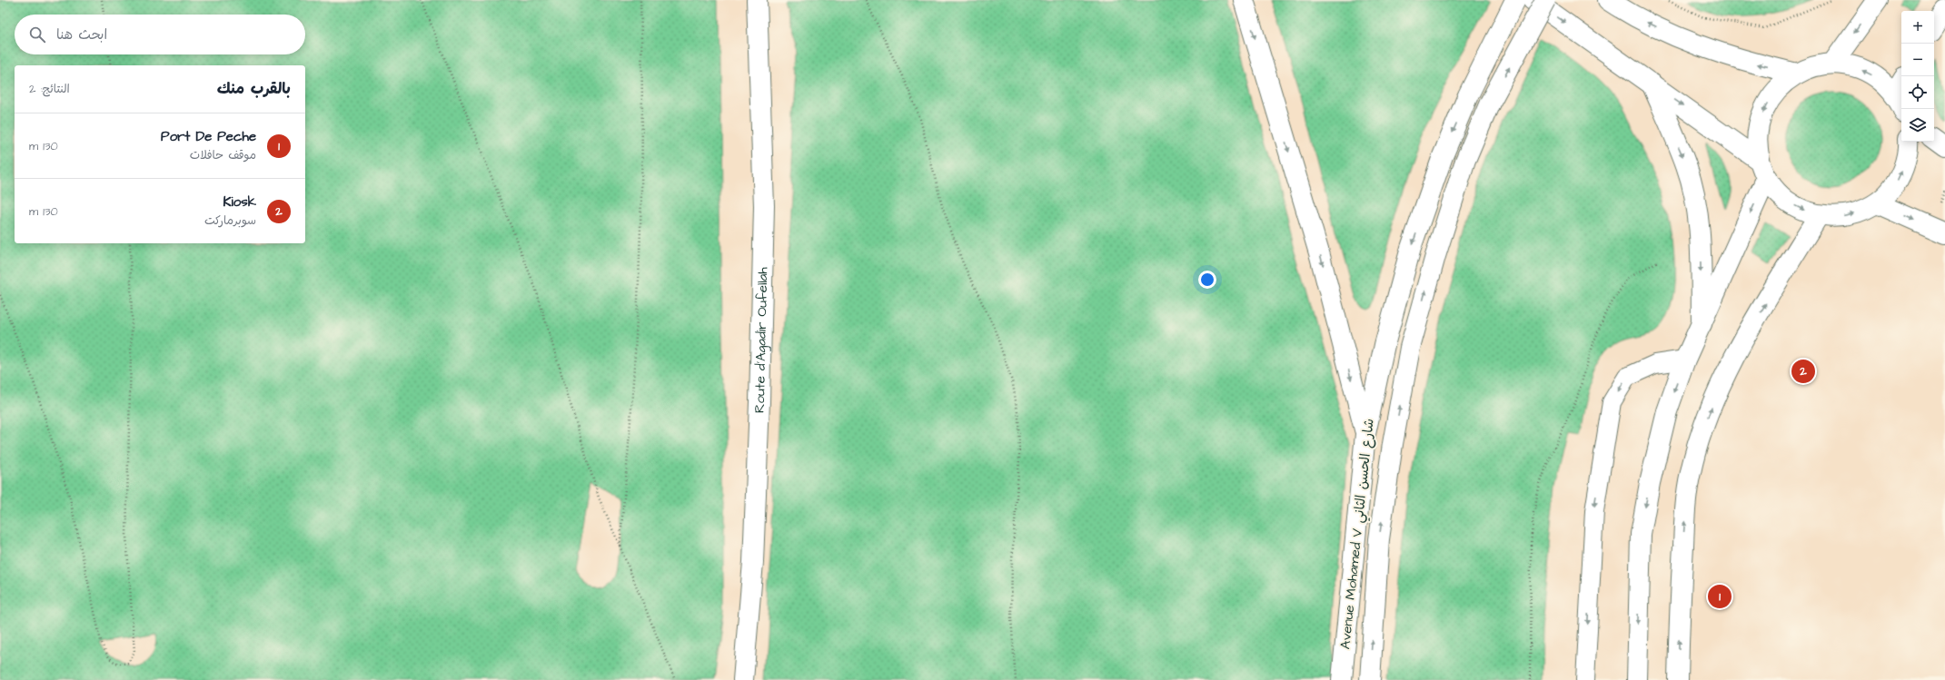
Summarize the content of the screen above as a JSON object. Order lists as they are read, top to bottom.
{
  "streets": {
    "main road": ["Route d'Agadir Oufellah", "Avenue Mohamed V شارع الحسن الثاني"]
  },
  "page": {
    "map_buttons": ["+", "−"],
    "search": "ابحث هنا",
    "heading": ["بالقرب منك", "النتائج: 2"],
    "list": [
      {
        "mark": "1",
        "name": "Port De Peche",
        "note": "موقف حافلات",
        "value": "130 m"
      },
      {
        "mark": "2",
        "name": "Kiosk",
        "note": "سوبرماركت",
        "value": "130 m"
      }
    ],
    "pins": ["2", "1"]
  }
}
